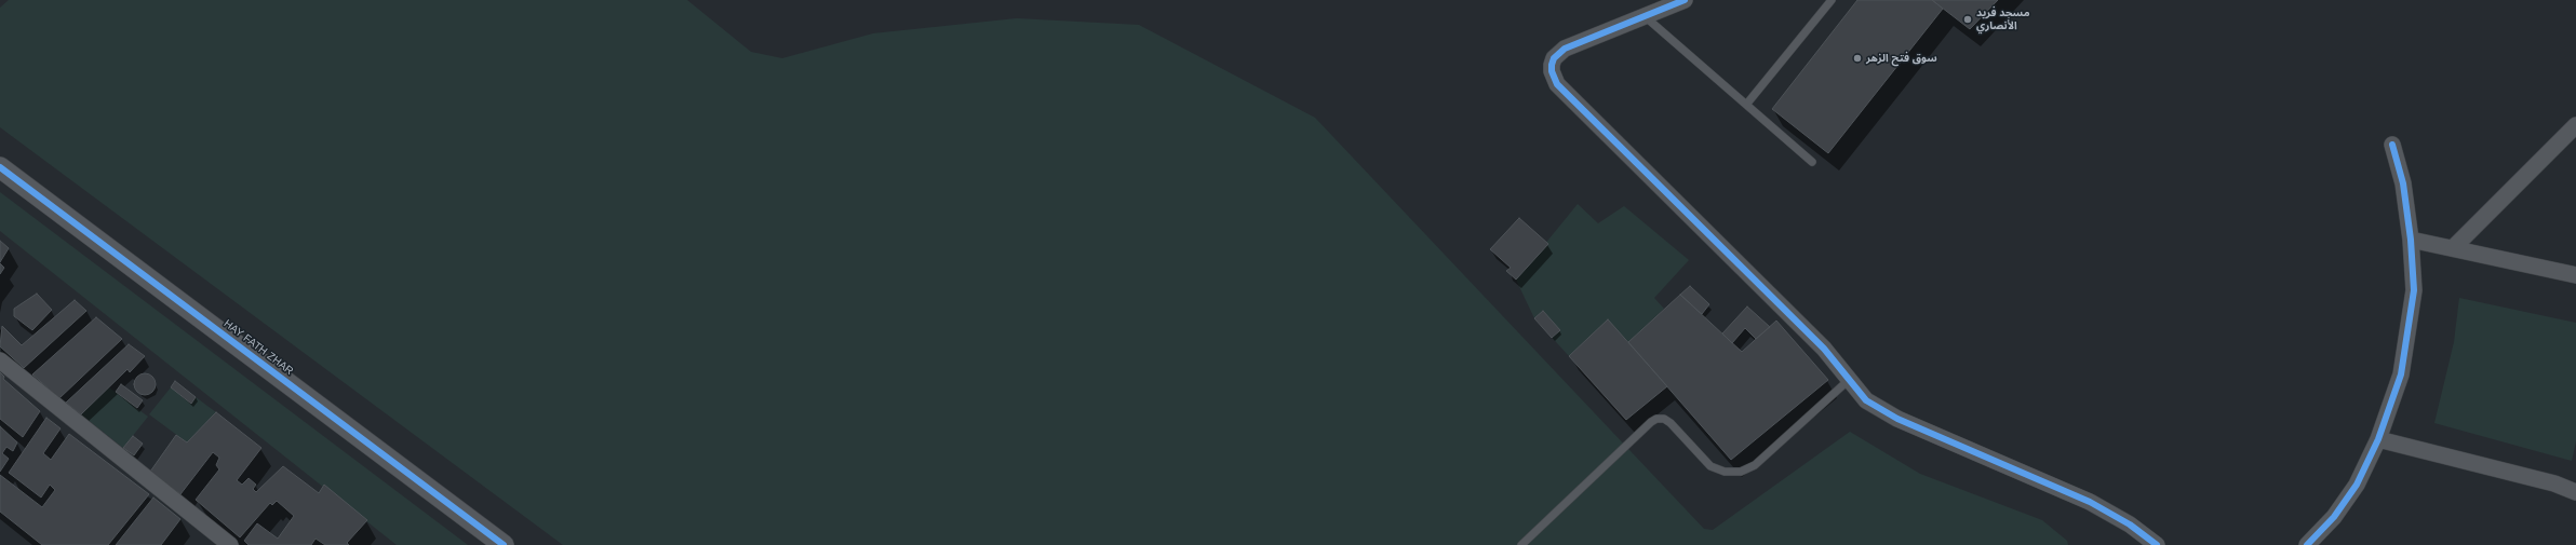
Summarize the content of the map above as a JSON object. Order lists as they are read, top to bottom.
{
  "streets": {
    "street": ["HAY FATH ZHAR"]
  },
  "places": ["مسجد فريد الأنصاري", "سوق فتح الزهر"]
}
